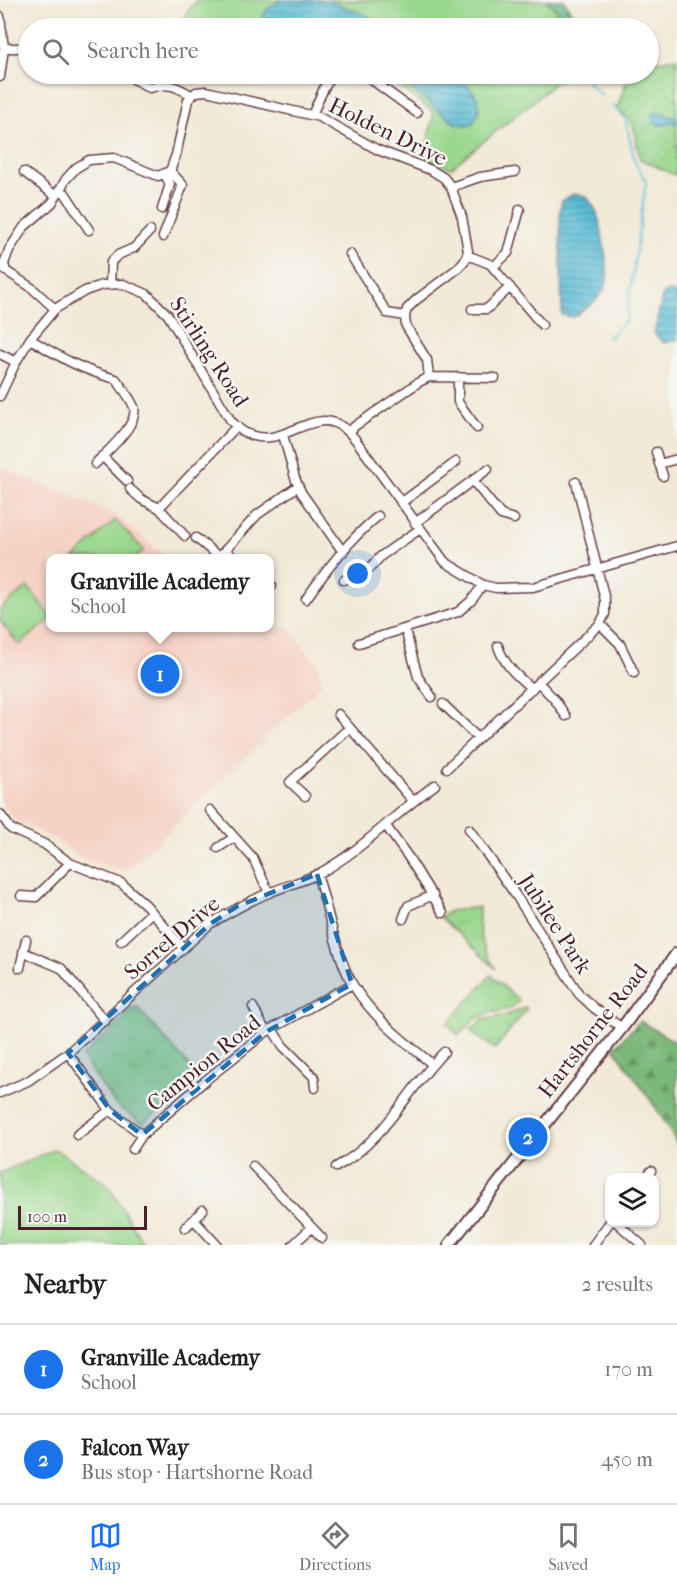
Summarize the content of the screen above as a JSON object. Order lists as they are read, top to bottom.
{
  "streets": {
    "main road": ["Hartshorne Road"],
    "street": [
      "Holden Drive",
      "Stirling Road",
      "Jubilee Park",
      "Sorrel Drive",
      "Campion Road"
    ]
  },
  "crossings": [
    ["Jubilee Park", "Hartshorne Road"],
    ["Sorrel Drive", "Campion Road"]
  ],
  "scale_bar": "100 m",
  "page": {
    "search": "Search here",
    "popup": ["Granville Academy", "School"],
    "pins": ["1", "2"],
    "scale": "100 m",
    "heading": ["Nearby", "2 results"],
    "list": [
      {
        "mark": "1",
        "name": "Granville Academy",
        "note": "School",
        "value": "170 m"
      },
      {
        "mark": "2",
        "name": "Falcon Way",
        "note": "Bus stop · Hartshorne Road",
        "value": "450 m"
      }
    ],
    "nav": ["Map", "Directions", "Saved"]
  }
}
